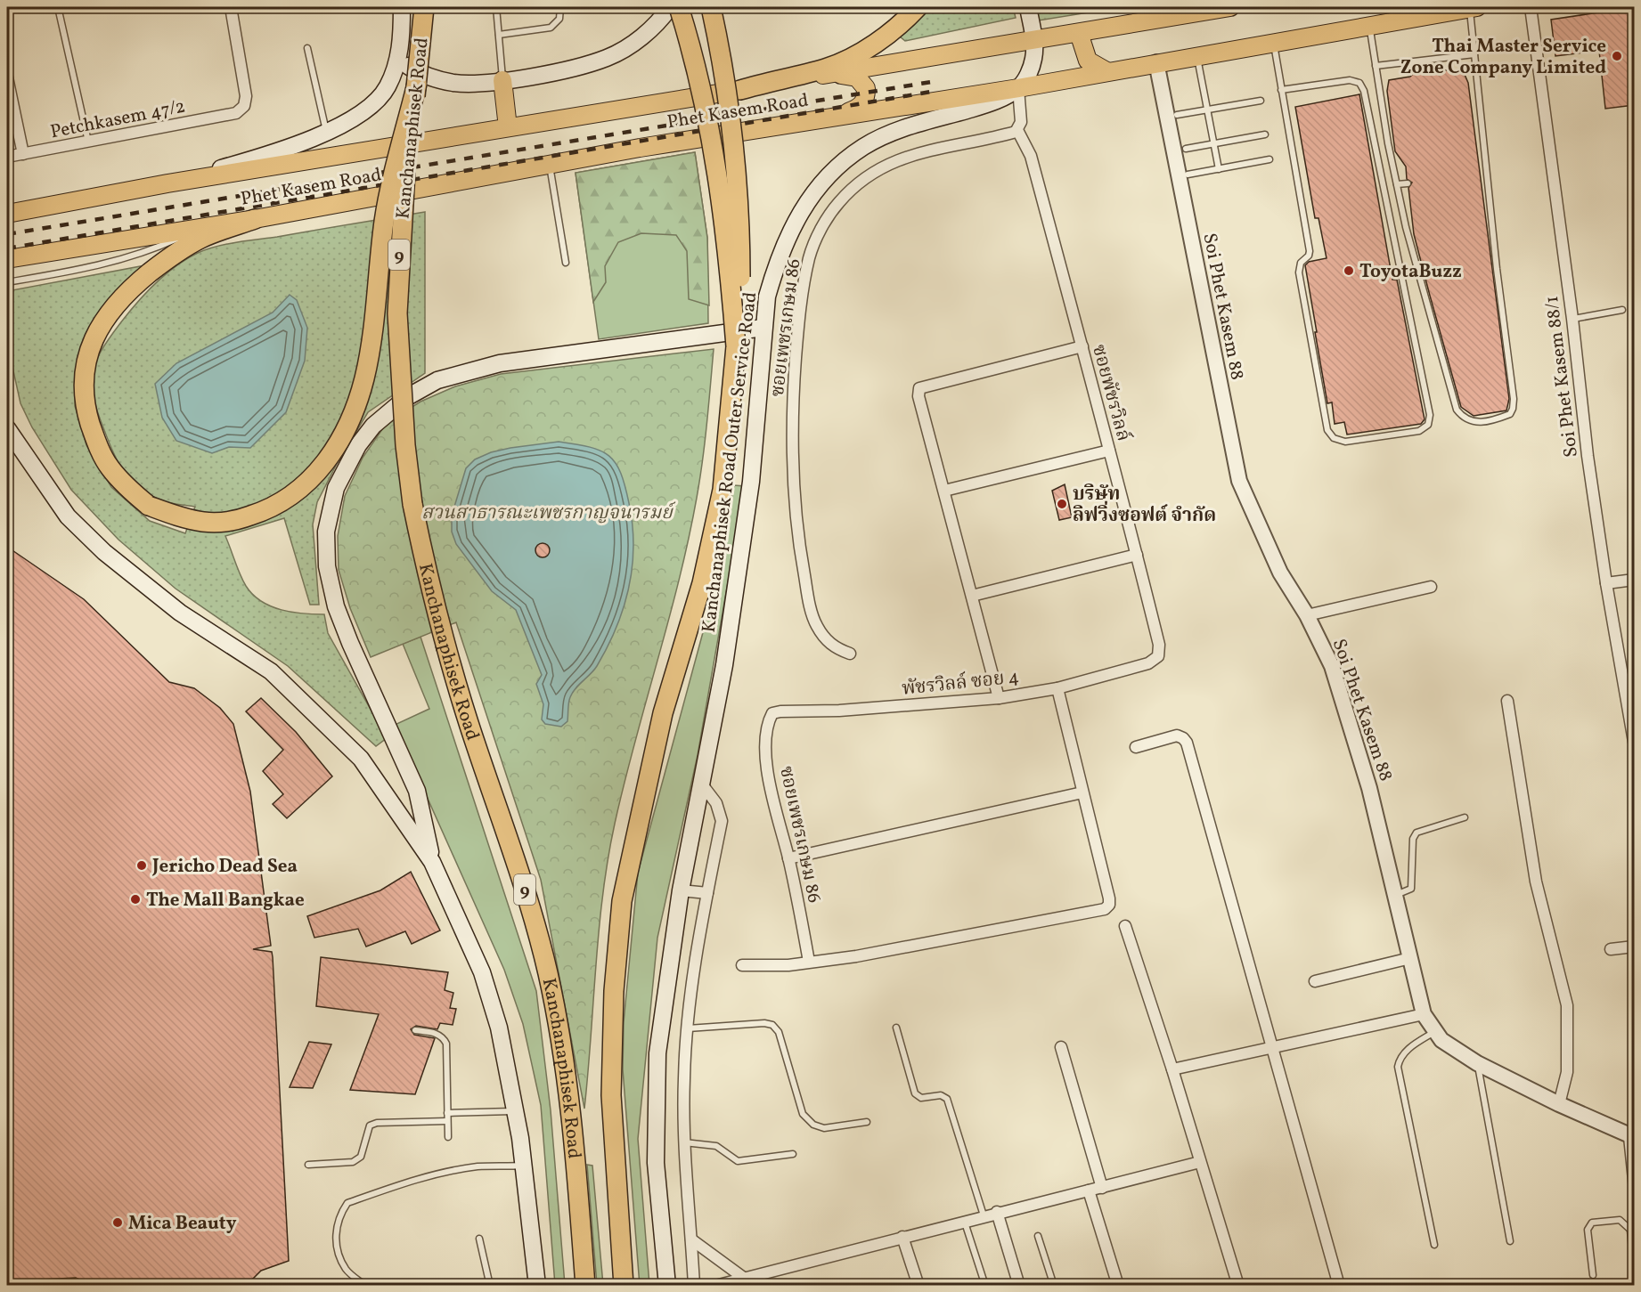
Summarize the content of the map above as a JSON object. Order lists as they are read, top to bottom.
{
  "streets": {
    "highway": ["Kanchanaphisek Road", "9"],
    "main road": ["Phet Kasem Road", "Kanchanaphisek Road Outer Service Road"],
    "street": [
      "Petchkasem 47/2",
      "Soi Phet Kasem 88",
      "ซอยเพชรเกษม 86",
      "Soi Phet Kasem 88/1",
      "ซอยพัชรวิลล์",
      "พัชรวิลล์ ซอย 4"
    ]
  },
  "crossings": [
    ["Phet Kasem Road", "Soi Phet Kasem 88"],
    ["Phet Kasem Road", "Kanchanaphisek Road Outer Service Road"],
    ["ซอยเพชรเกษม 86", "ซอยพัชรวิลล์"],
    ["ซอยเพชรเกษม 86", "พัชรวิลล์ ซอย 4"],
    ["ซอยพัชรวิลล์", "พัชรวิลล์ ซอย 4"]
  ],
  "parks": ["สวนสาธารณะเพชรกาญจนารมย์"],
  "places": [
    "Thai Master Service Zone Company Limited",
    "ToyotaBuzz",
    "บริษัท ลิฟวิ่งซอฟต์ จำกัด",
    "Jericho Dead Sea",
    "The Mall Bangkae",
    "Mica Beauty"
  ]
}
